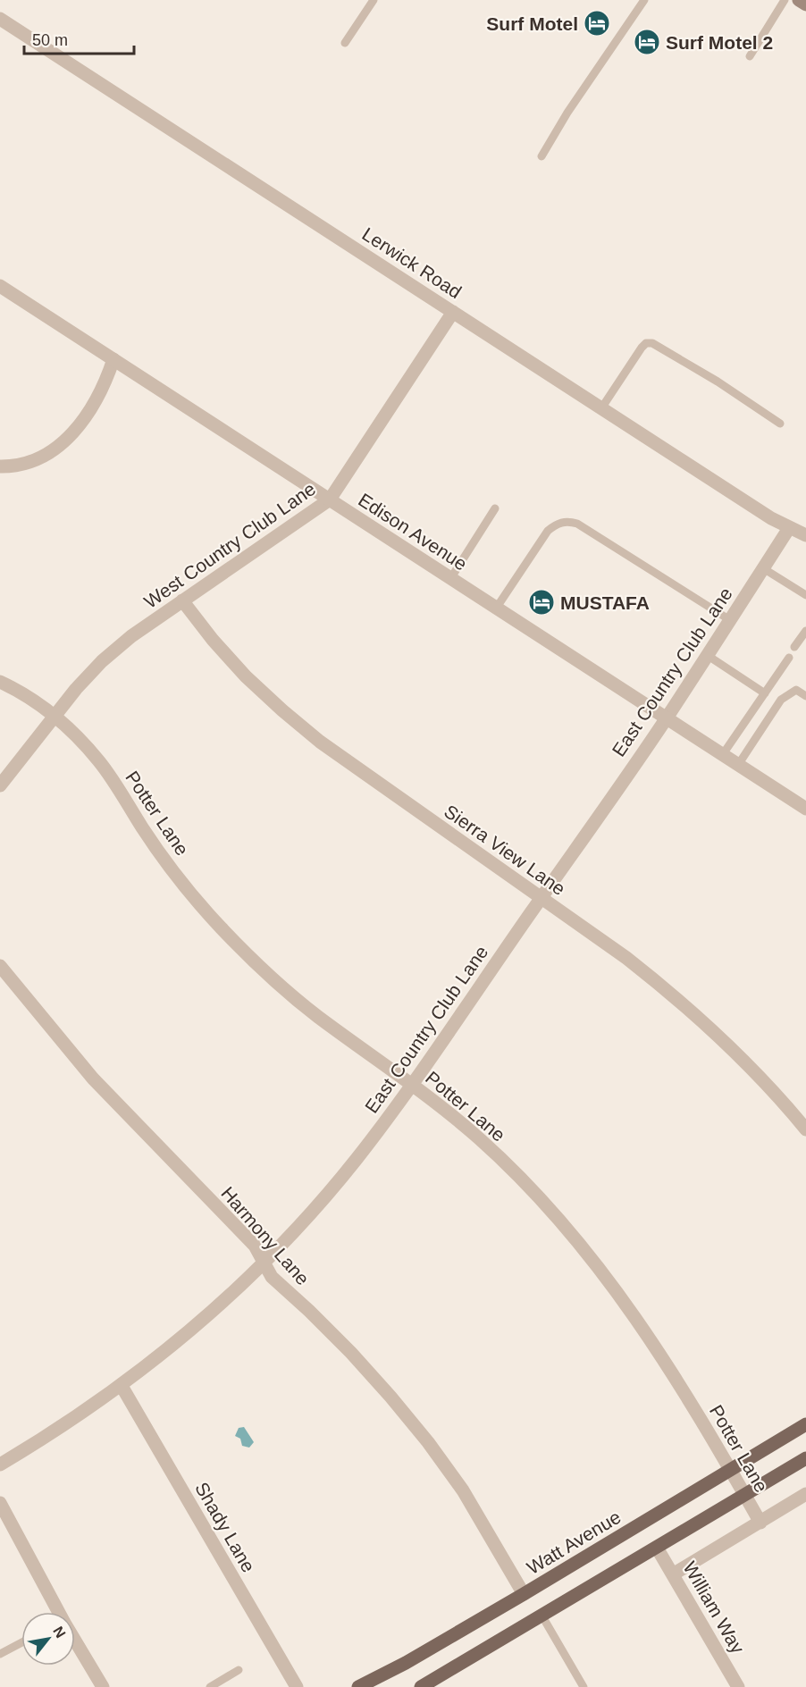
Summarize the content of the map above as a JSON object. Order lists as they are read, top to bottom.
{
  "streets": {
    "main road": ["Watt Avenue"],
    "street": [
      "Lerwick Road",
      "Edison Avenue",
      "West Country Club Lane",
      "East Country Club Lane",
      "Potter Lane",
      "Sierra View Lane",
      "Harmony Lane",
      "Shady Lane",
      "William Way"
    ]
  },
  "crossings": [
    ["Lerwick Road", "West Country Club Lane"],
    ["Lerwick Road", "East Country Club Lane"],
    ["Edison Avenue", "West Country Club Lane"],
    ["Edison Avenue", "East Country Club Lane"],
    ["West Country Club Lane", "Potter Lane"],
    ["West Country Club Lane", "Sierra View Lane"],
    ["East Country Club Lane", "Potter Lane"],
    ["East Country Club Lane", "Sierra View Lane"],
    ["East Country Club Lane", "Harmony Lane"],
    ["East Country Club Lane", "Shady Lane"],
    ["Potter Lane", "Watt Avenue"],
    ["Harmony Lane", "Watt Avenue"]
  ],
  "places": {
    "hotel": ["Surf Motel", "Surf Motel 2", "MUSTAFA"]
  },
  "scale_bar": "50 m",
  "north": "top right"
}
